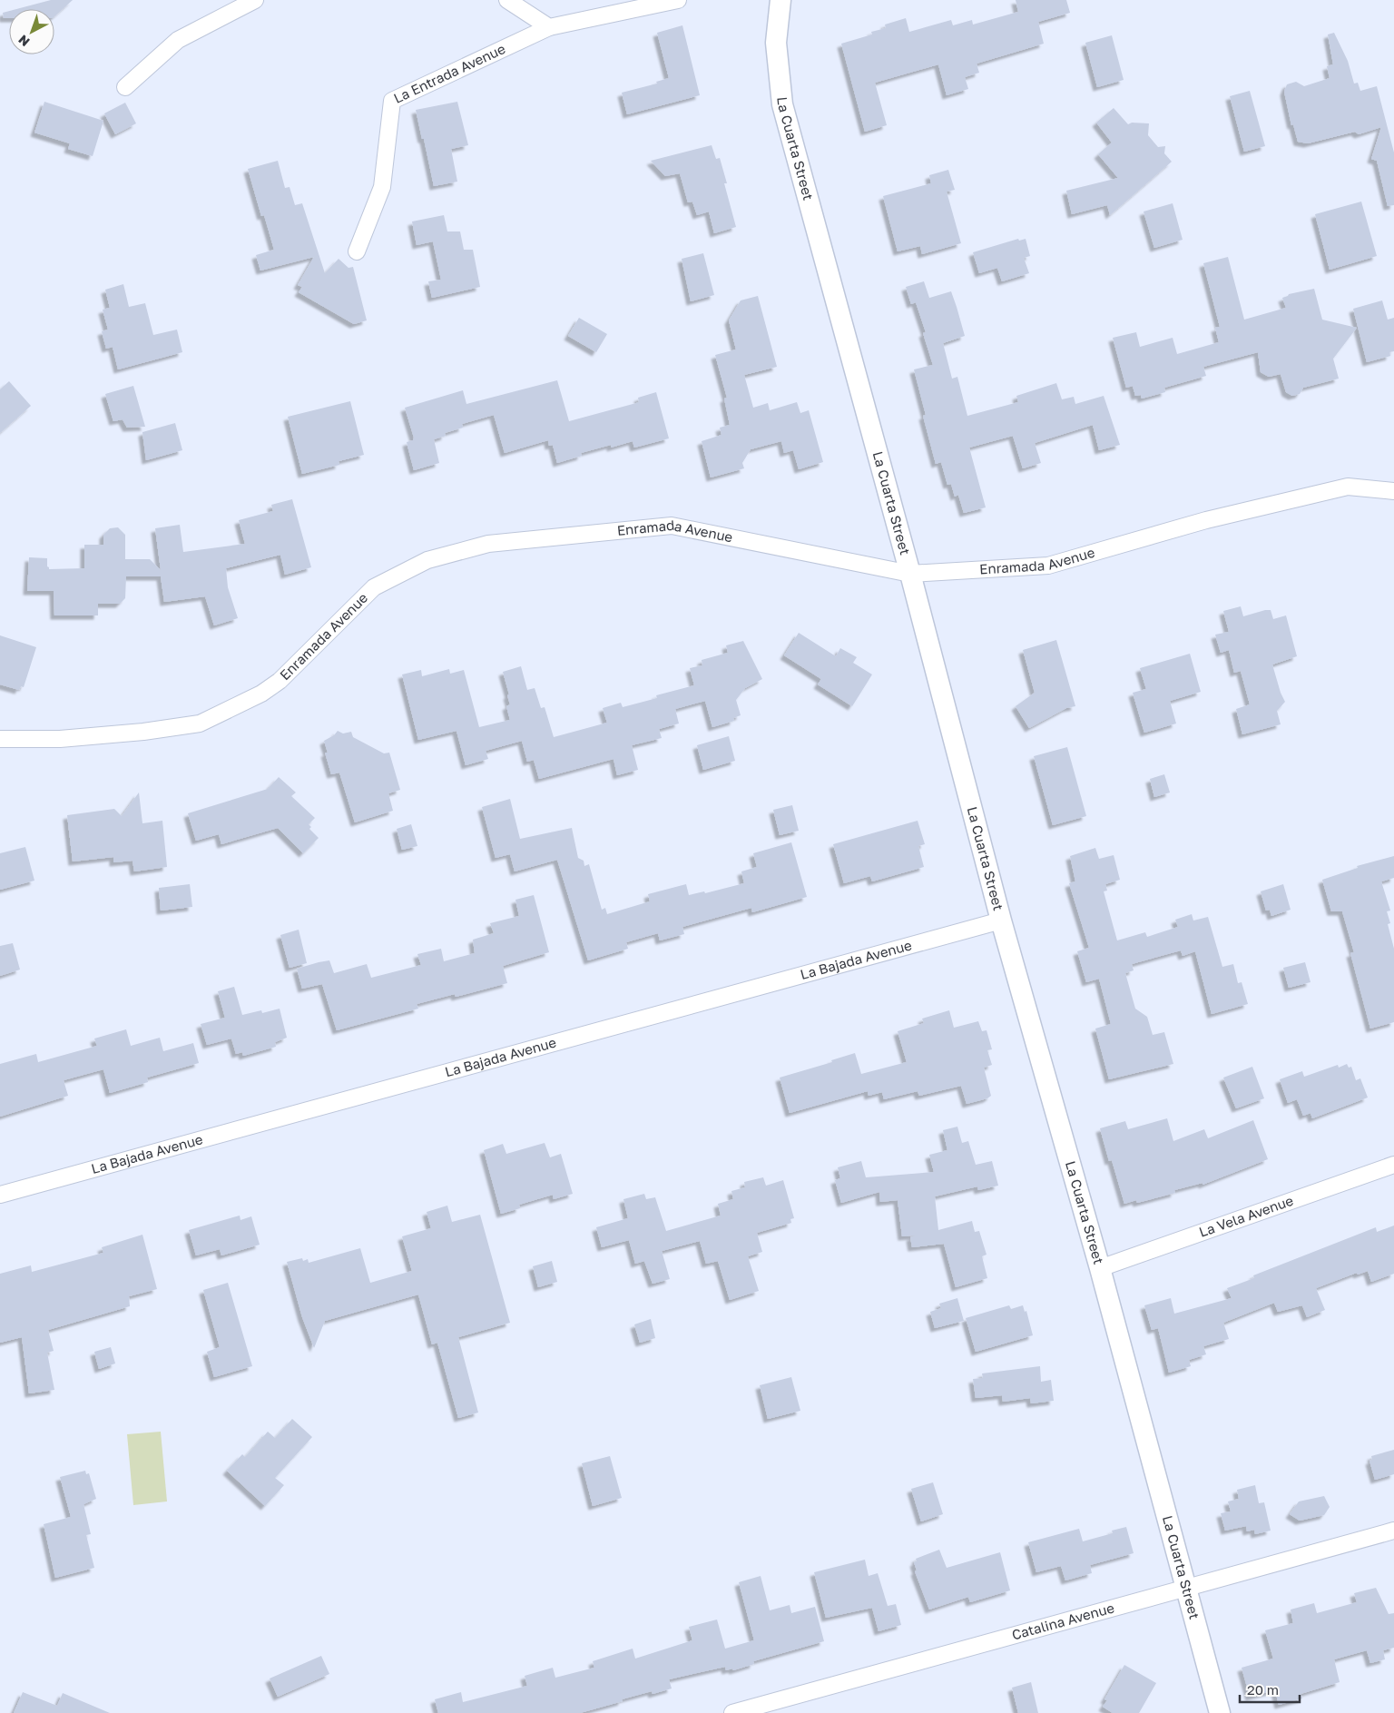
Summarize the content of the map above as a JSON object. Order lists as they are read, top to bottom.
{
  "streets": {
    "street": [
      "La Entrada Avenue",
      "La Cuarta Street",
      "Enramada Avenue",
      "La Bajada Avenue",
      "La Vela Avenue",
      "Catalina Avenue"
    ]
  },
  "crossings": [
    ["La Cuarta Street", "Enramada Avenue"],
    ["La Cuarta Street", "La Bajada Avenue"],
    ["La Cuarta Street", "La Vela Avenue"],
    ["La Cuarta Street", "Catalina Avenue"]
  ],
  "scale_bar": "20 m",
  "north": "bottom left"
}
